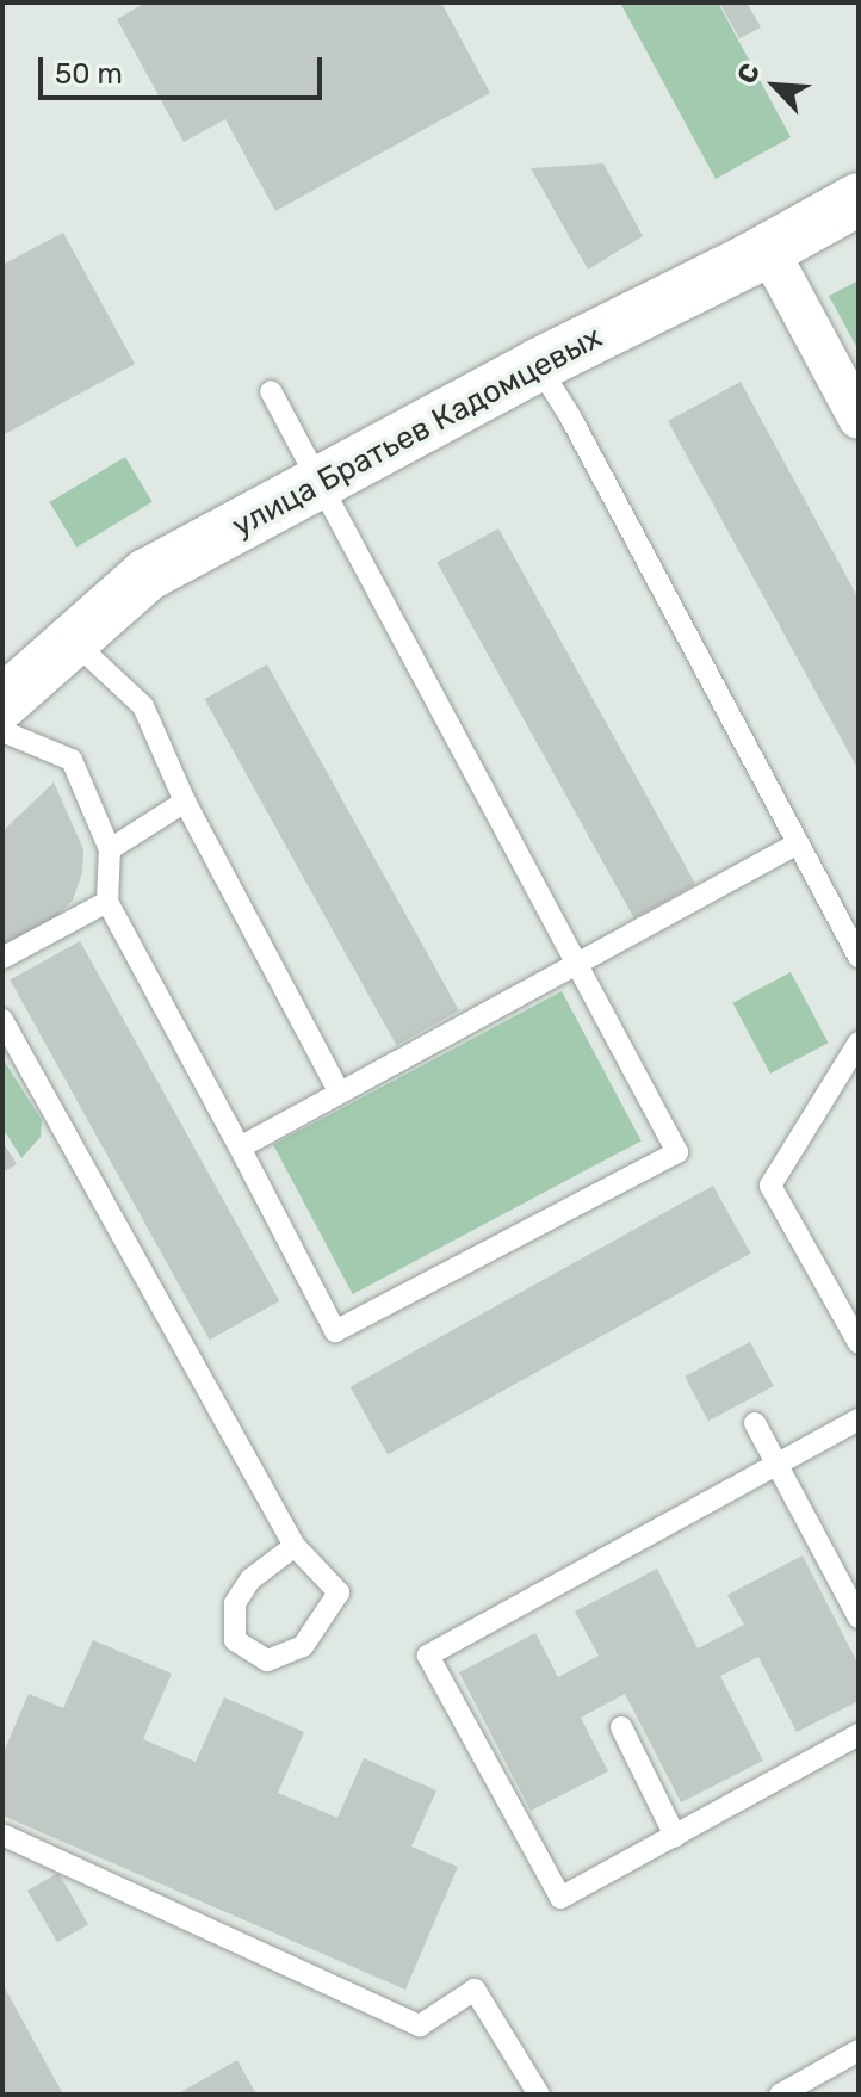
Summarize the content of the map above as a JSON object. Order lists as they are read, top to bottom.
{
  "streets": {
    "street": ["улица Братьев Кадомцевых"]
  },
  "scale_bar": "50 m",
  "north": "top left"
}
